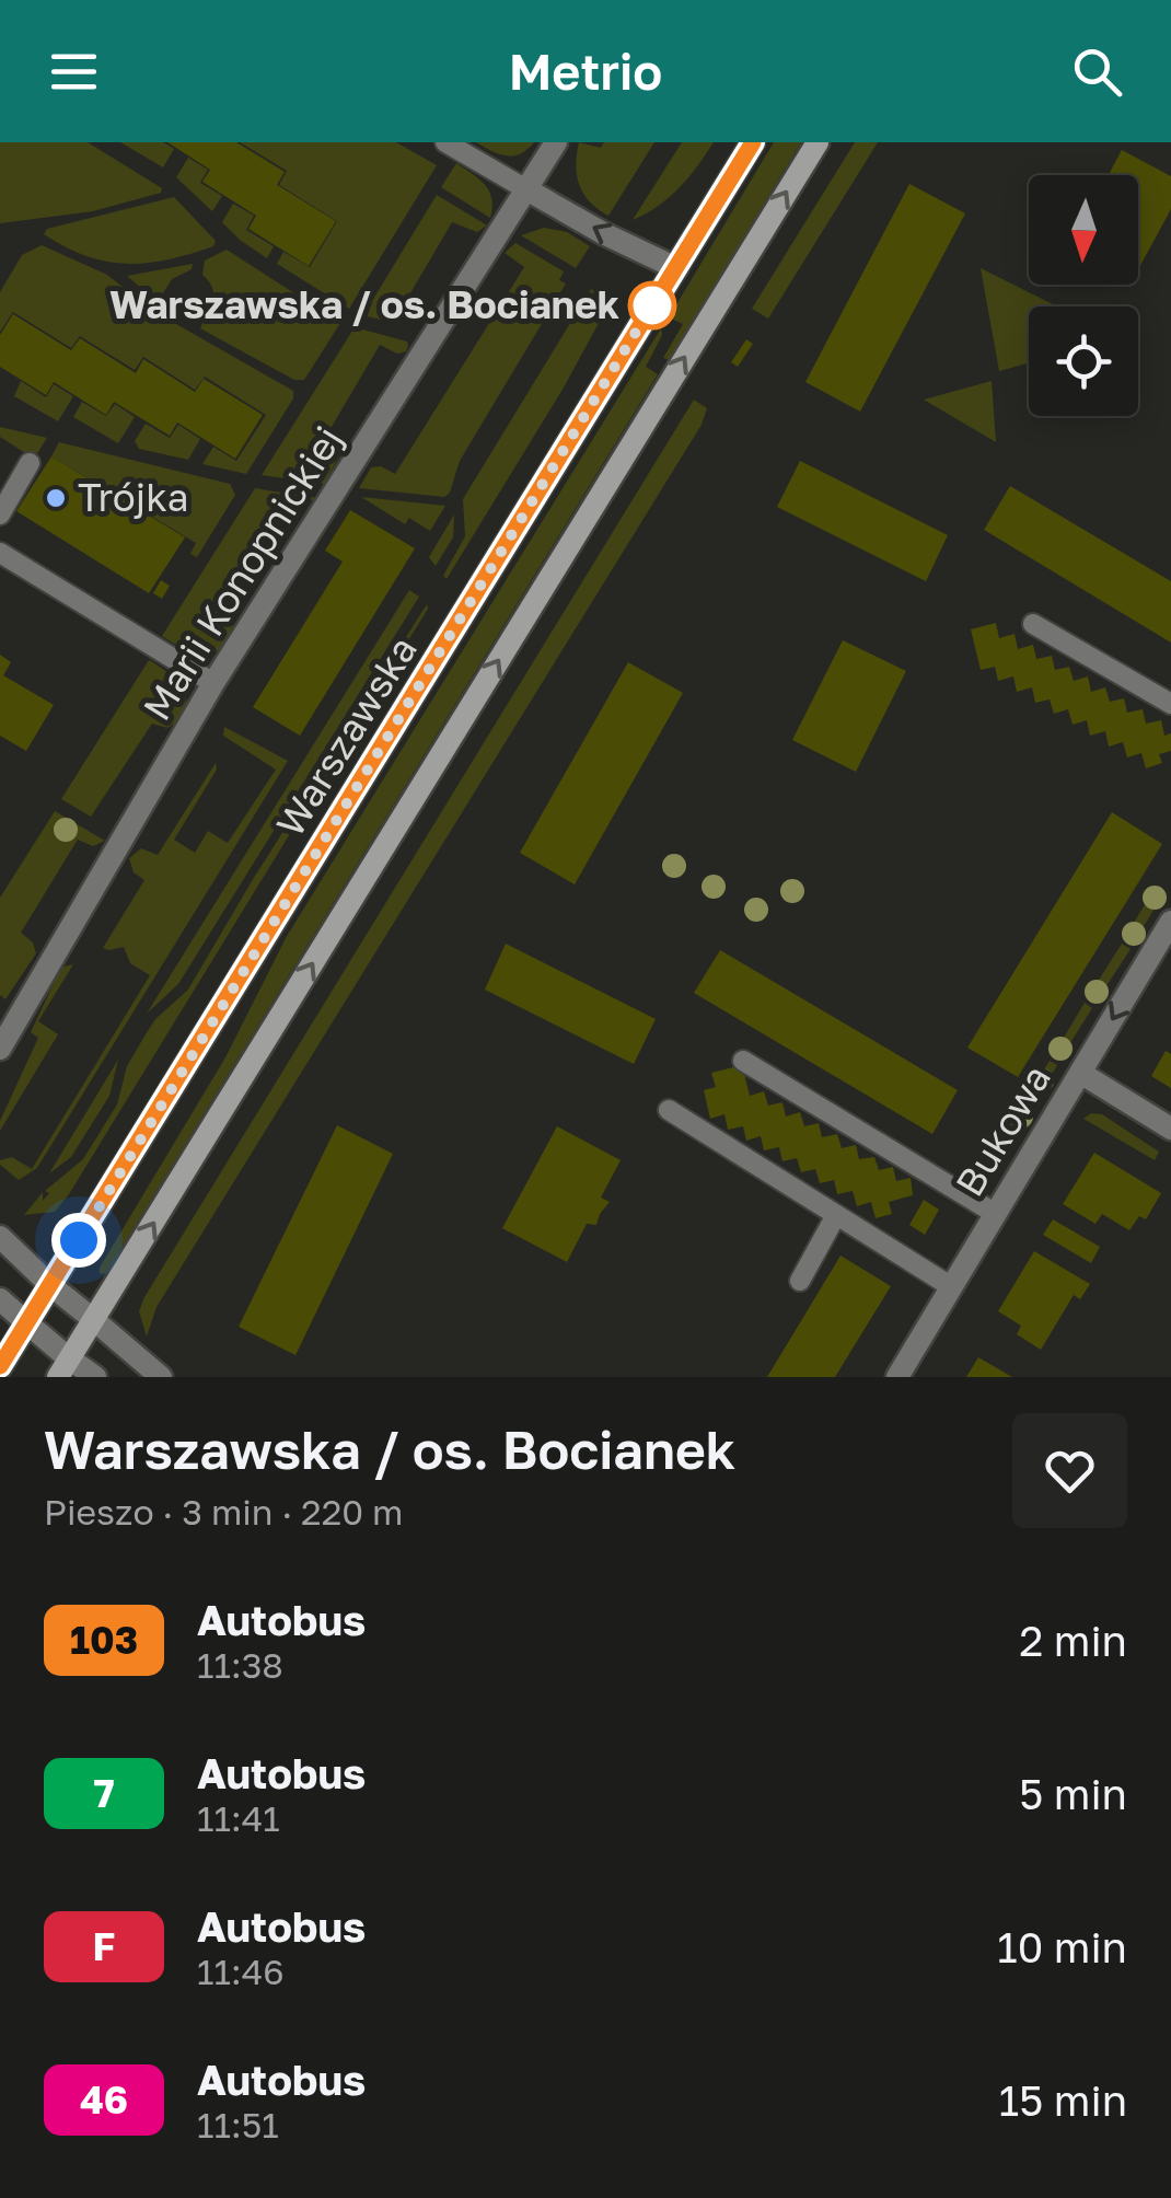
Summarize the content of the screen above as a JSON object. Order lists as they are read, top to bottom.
{
  "streets": {
    "main road": ["Warszawska"],
    "street": ["Marii Konopnickiej", "Bukowa"]
  },
  "places": ["Warszawska / os. Bocianek", "Trójka"],
  "lines": ["bus line 103"],
  "north": "bottom",
  "page": {
    "header": "Metrio",
    "heading": ["Warszawska / os. Bocianek", "Pieszo · 3 min · 220 m"],
    "list": [
      {
        "mark": "103",
        "name": "Autobus",
        "note": "11:38",
        "value": "2 min"
      },
      {
        "mark": "7",
        "name": "Autobus",
        "note": "11:41",
        "value": "5 min"
      },
      {
        "mark": "F",
        "name": "Autobus",
        "note": "11:46",
        "value": "10 min"
      },
      {
        "mark": "46",
        "name": "Autobus",
        "note": "11:51",
        "value": "15 min"
      }
    ]
  }
}
